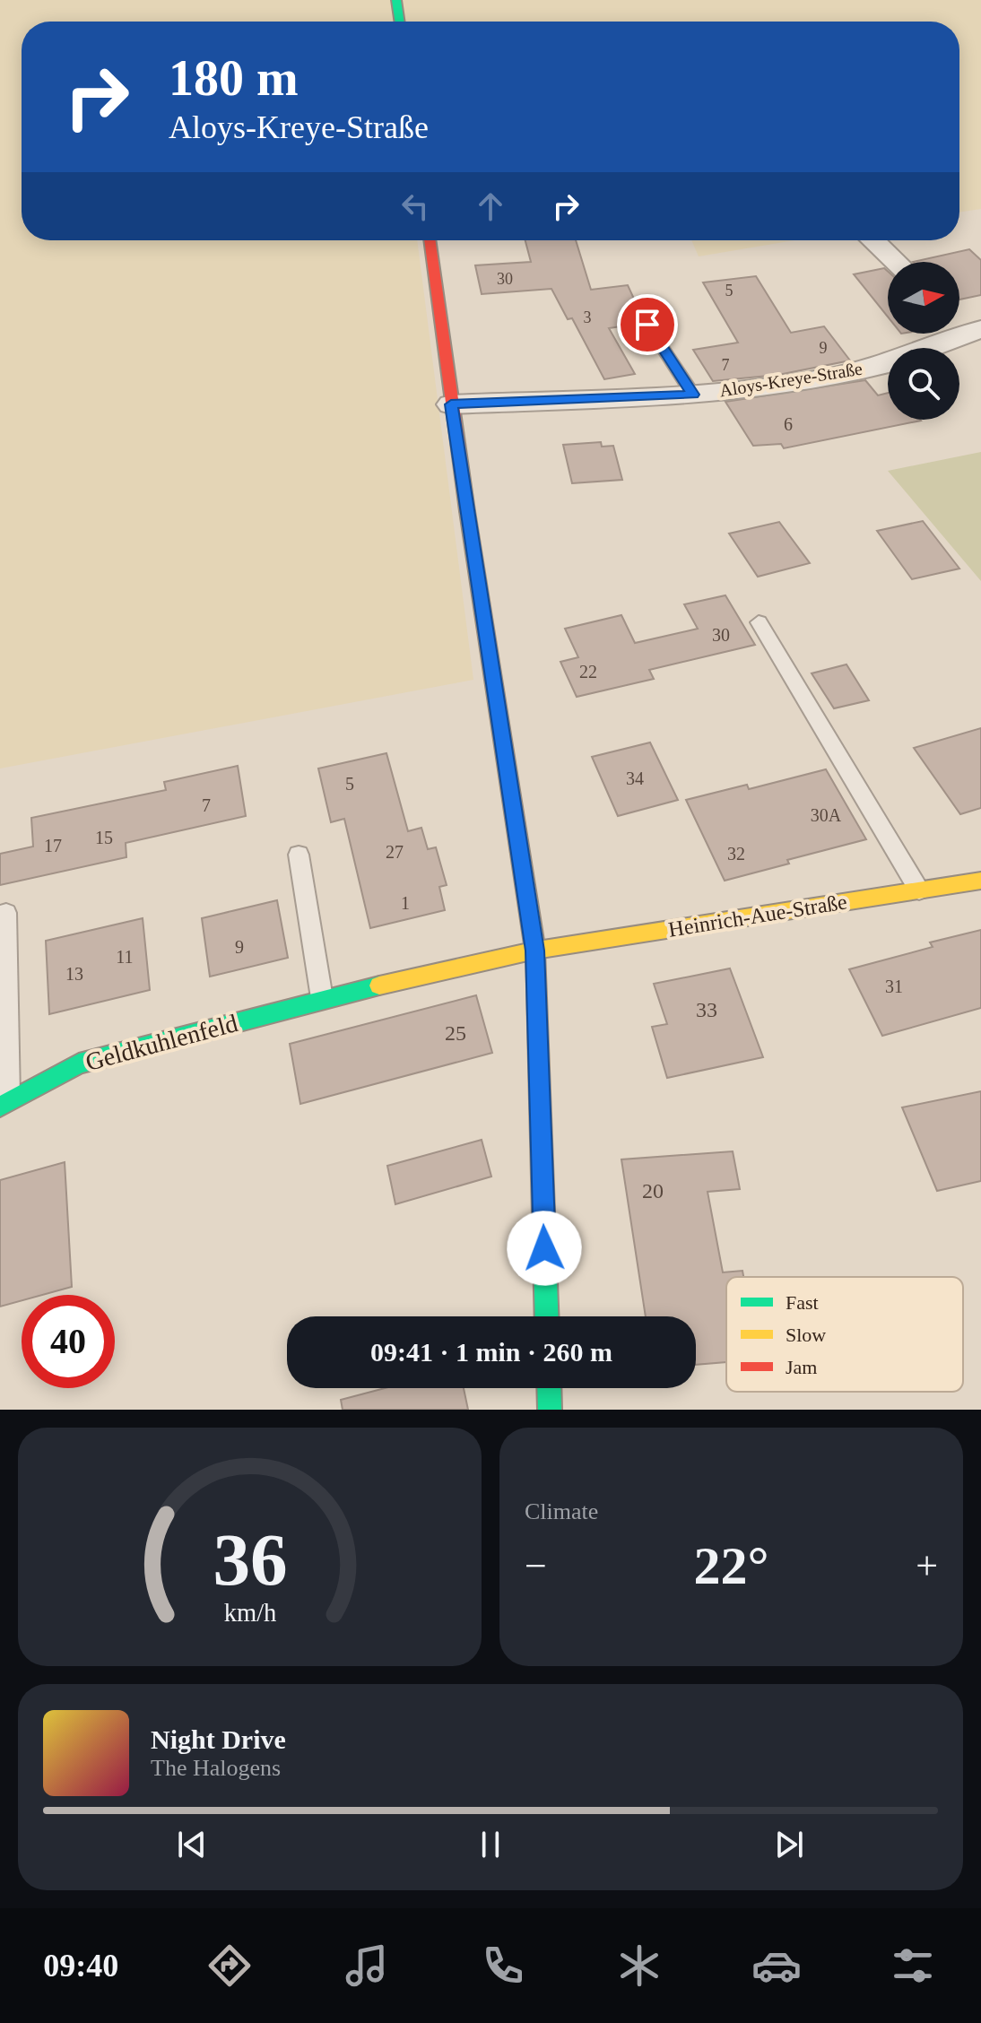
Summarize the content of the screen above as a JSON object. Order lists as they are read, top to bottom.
{
  "streets": {
    "street": ["Aloys-Kreye-Straße", "Heinrich-Aue-Straße", "Geldkuhlenfeld"]
  },
  "crossings": [
    ["Heinrich-Aue-Straße", "Geldkuhlenfeld"]
  ],
  "house_numbers": [
    "30",
    "5",
    "3",
    "9",
    "7",
    "6",
    "30",
    "22",
    "34",
    "5",
    "7",
    "30A",
    "15",
    "17",
    "27",
    "32",
    "1",
    "9",
    "11",
    "13",
    "31",
    "33",
    "25",
    "20"
  ],
  "legend": ["Fast", "Slow", "Jam"],
  "north": "right",
  "page": {
    "turn": ["180 m", "Aloys-Kreye-Straße"],
    "limit": "40",
    "trip": "09:41 · 1 min · 260 m",
    "tile": "Climate",
    "heat": ["−", "22°", "+"],
    "song": ["Night Drive", "The Halogens"],
    "tabs": "09:40",
    "gauge": ["36", "km/h"]
  }
}
